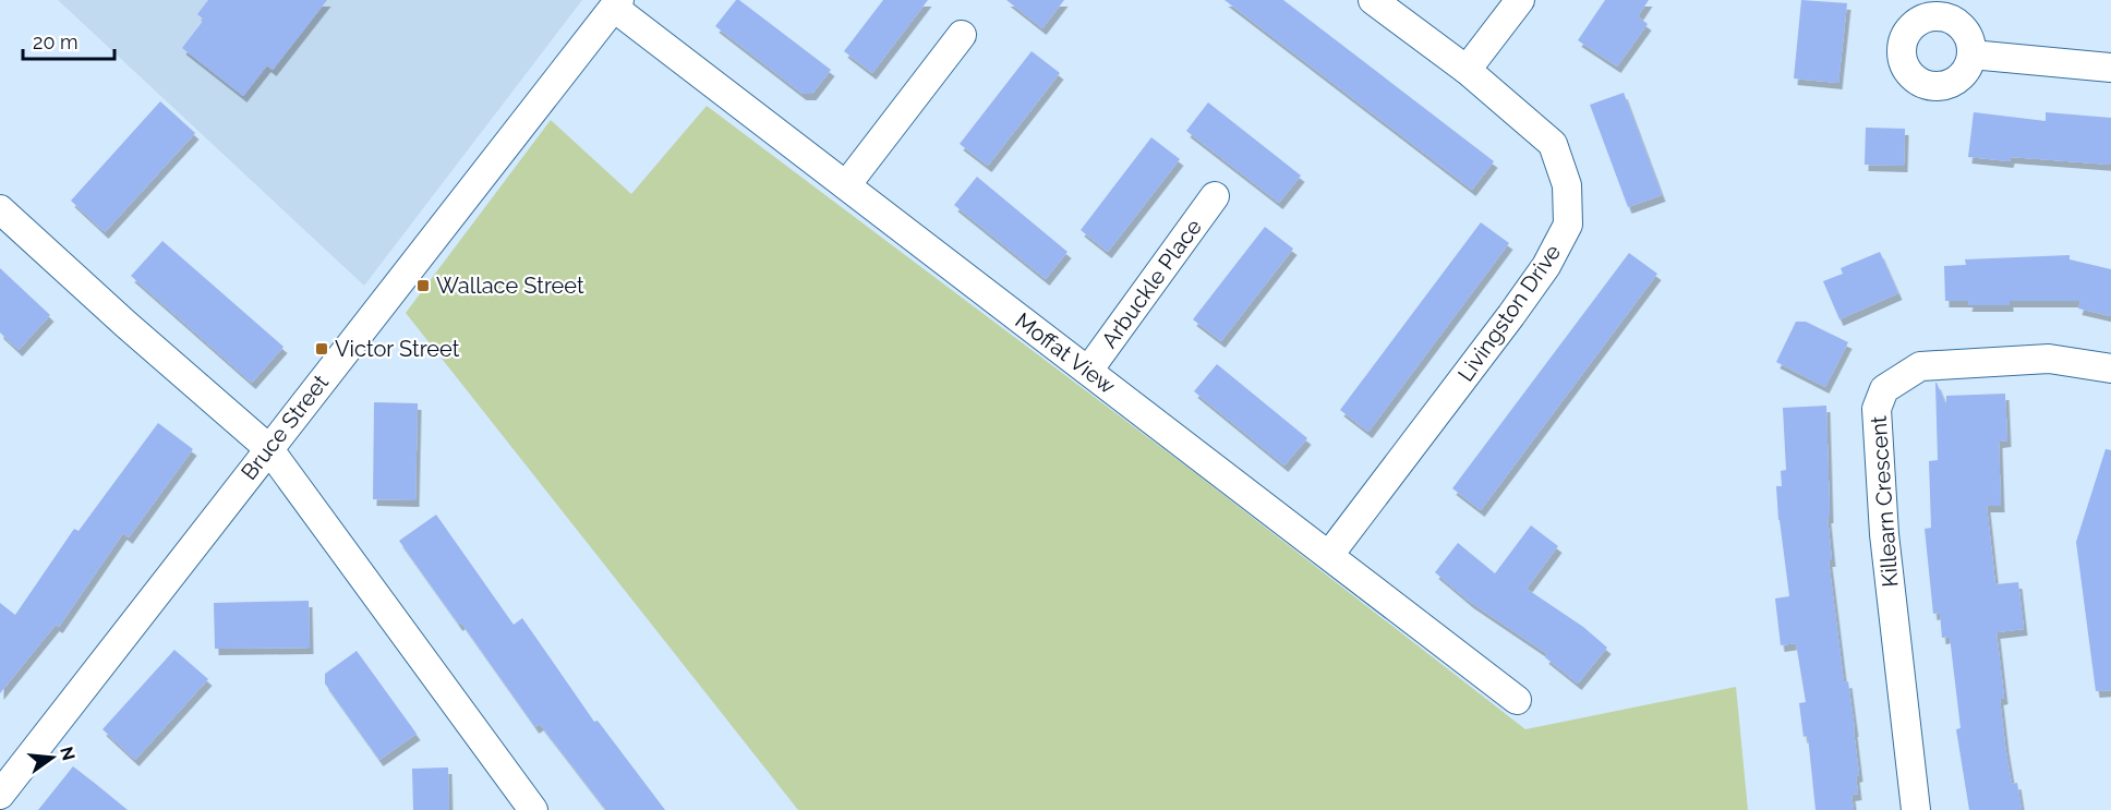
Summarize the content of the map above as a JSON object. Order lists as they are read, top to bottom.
{
  "streets": {
    "street": [
      "Arbuckle Place",
      "Livingston Drive",
      "Moffat View",
      "Bruce Street",
      "Killearn Crescent"
    ]
  },
  "crossings": [
    ["Arbuckle Place", "Moffat View"],
    ["Livingston Drive", "Moffat View"],
    ["Moffat View", "Bruce Street"]
  ],
  "places": {
    "transit": ["Wallace Street", "Victor Street"]
  },
  "scale_bar": "20 m",
  "north": "right"
}
